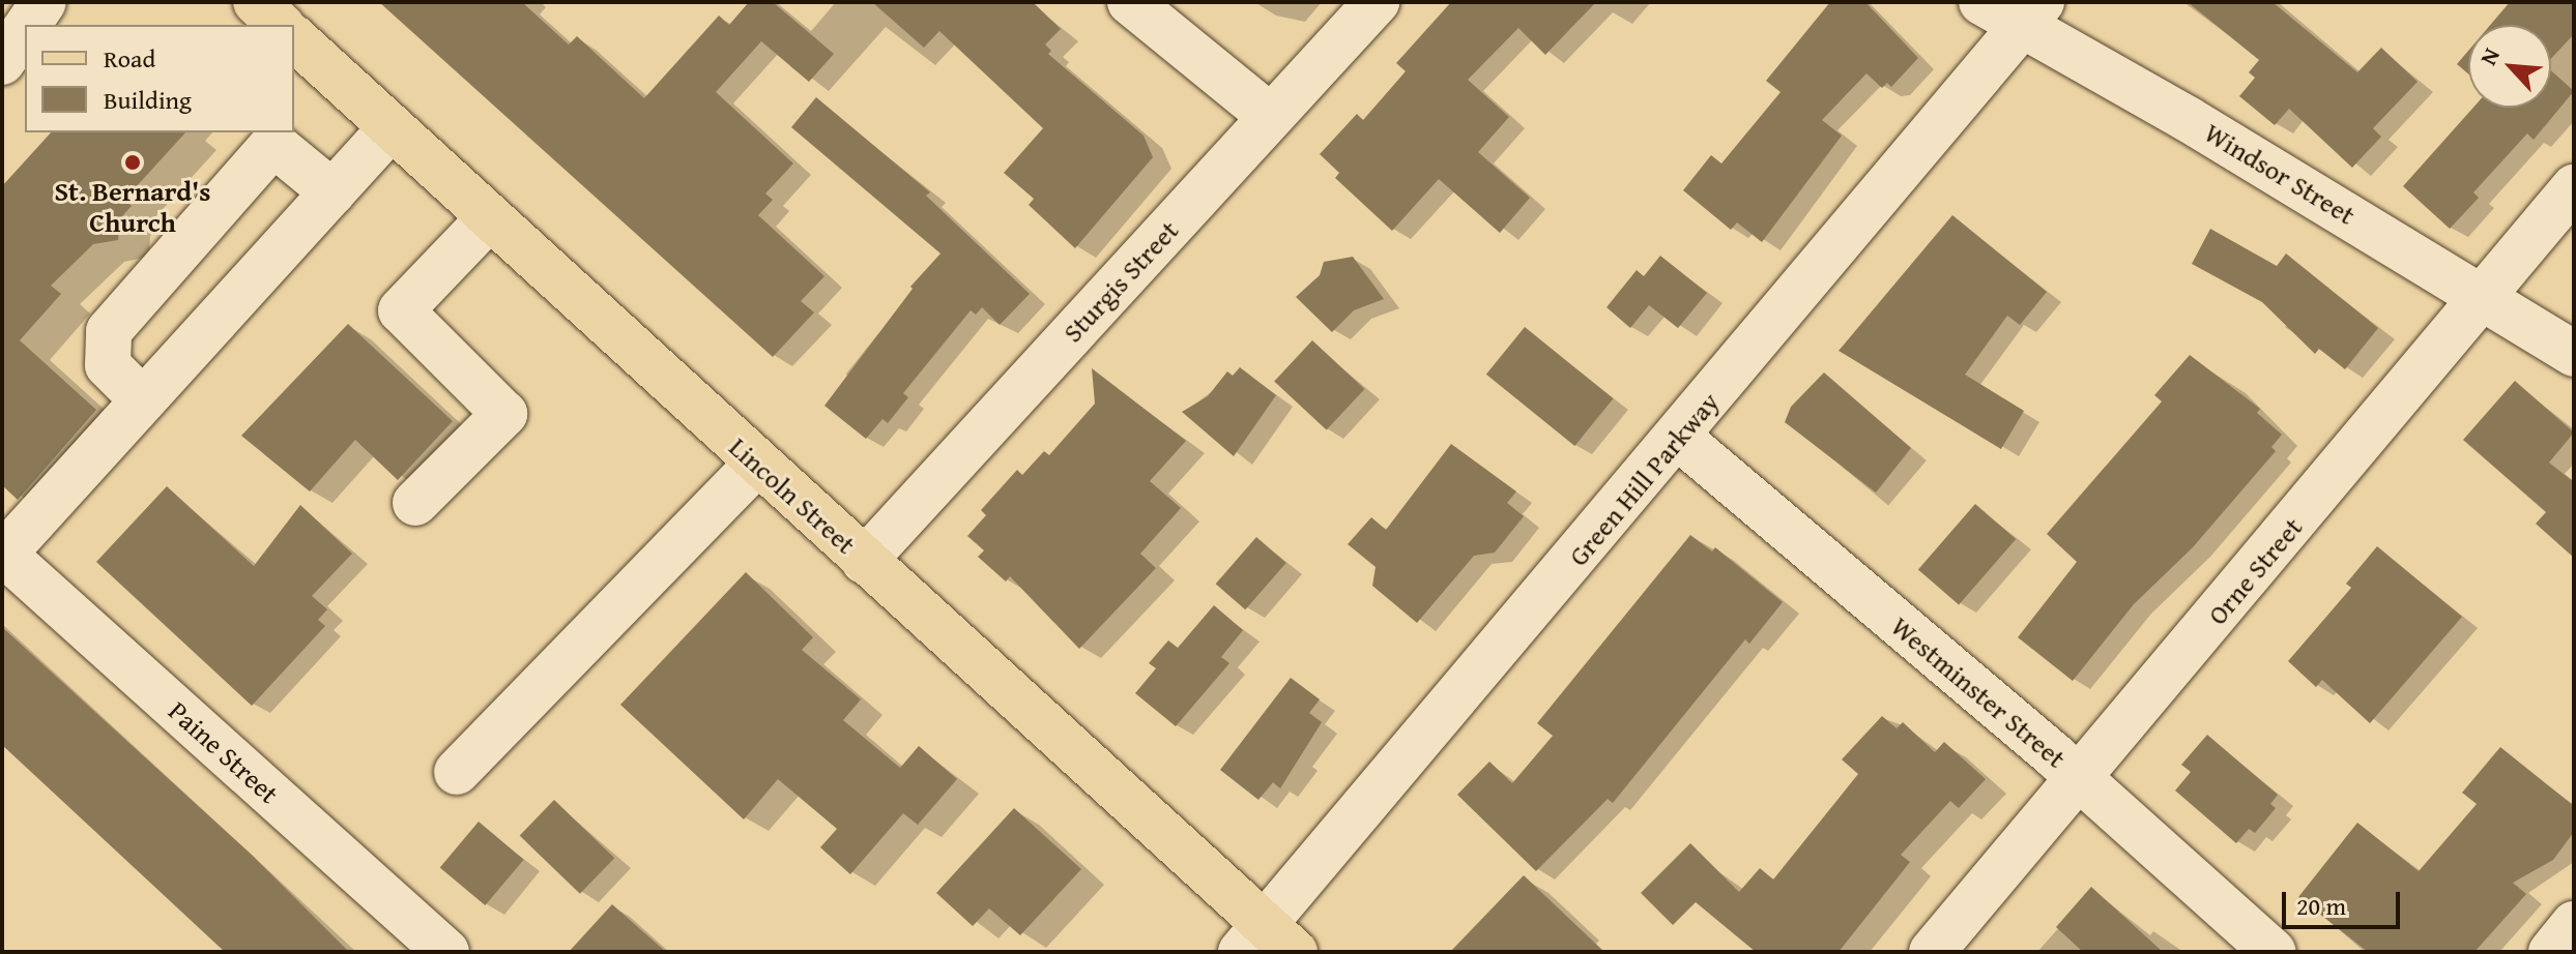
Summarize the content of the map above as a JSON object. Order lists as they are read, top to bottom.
{
  "streets": {
    "main road": ["Lincoln Street"],
    "street": [
      "Windsor Street",
      "Sturgis Street",
      "Green Hill Parkway",
      "Orne Street",
      "Westminster Street",
      "Paine Street"
    ]
  },
  "crossings": [
    ["Windsor Street", "Green Hill Parkway"],
    ["Windsor Street", "Orne Street"],
    ["Sturgis Street", "Lincoln Street"],
    ["Green Hill Parkway", "Lincoln Street"],
    ["Green Hill Parkway", "Westminster Street"],
    ["Orne Street", "Westminster Street"]
  ],
  "places": ["St. Bernard's Church"],
  "legend": ["Road", "Building"],
  "scale_bar": "20 m",
  "north": "top left"
}
